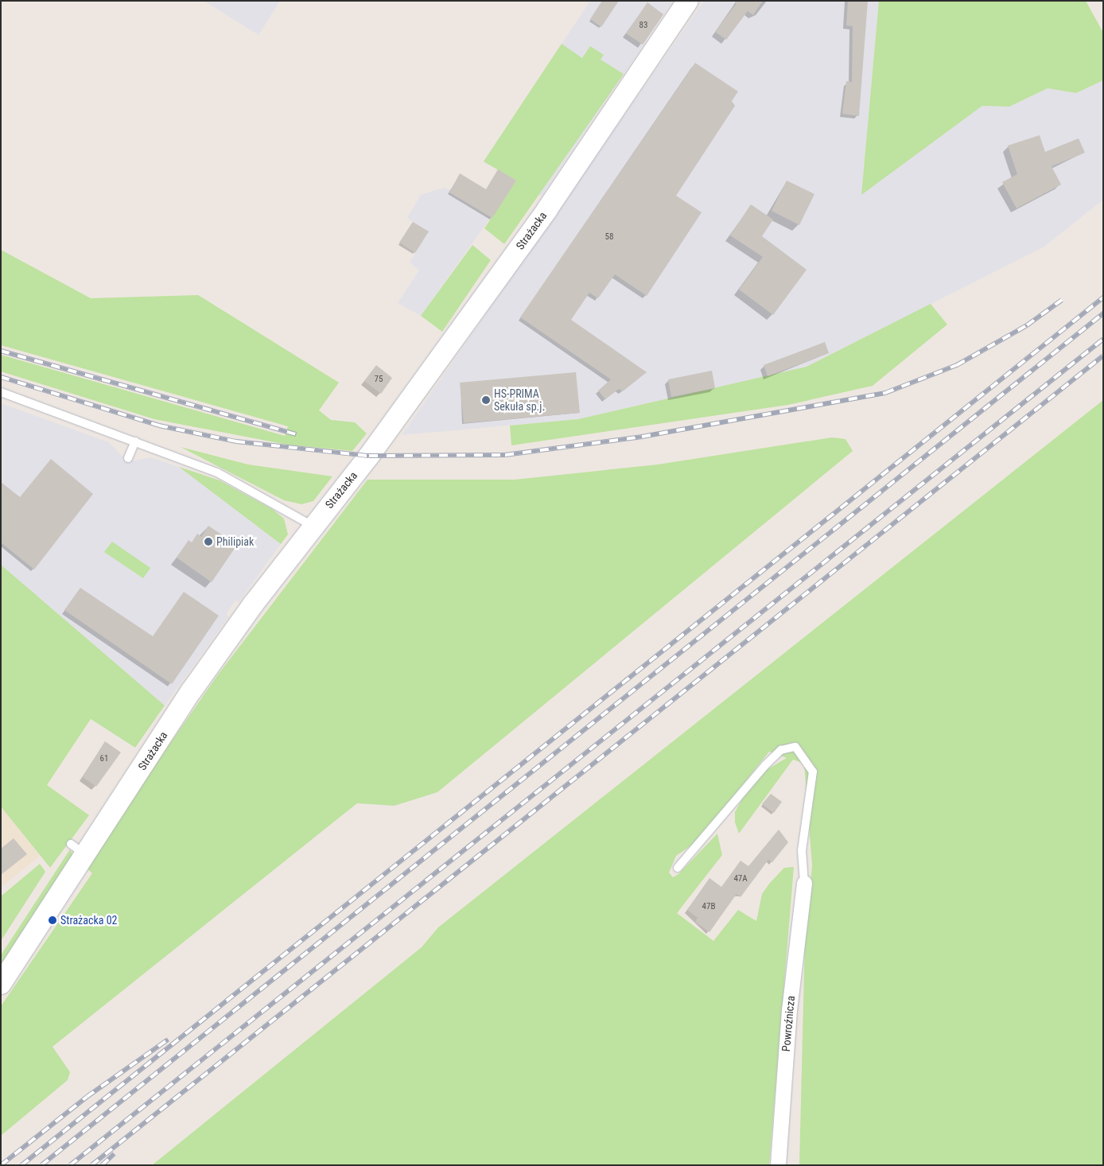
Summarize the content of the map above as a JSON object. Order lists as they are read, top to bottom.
{
  "streets": {
    "main road": ["Strażacka"],
    "street": ["Powroźnicza"]
  },
  "places": ["HS-PRIMA Sekuła sp.j.", "Philipiak", "Strażacka 02"],
  "house_numbers": [
    "83",
    "58",
    "75",
    "61",
    "47A",
    "47B"
  ]
}
